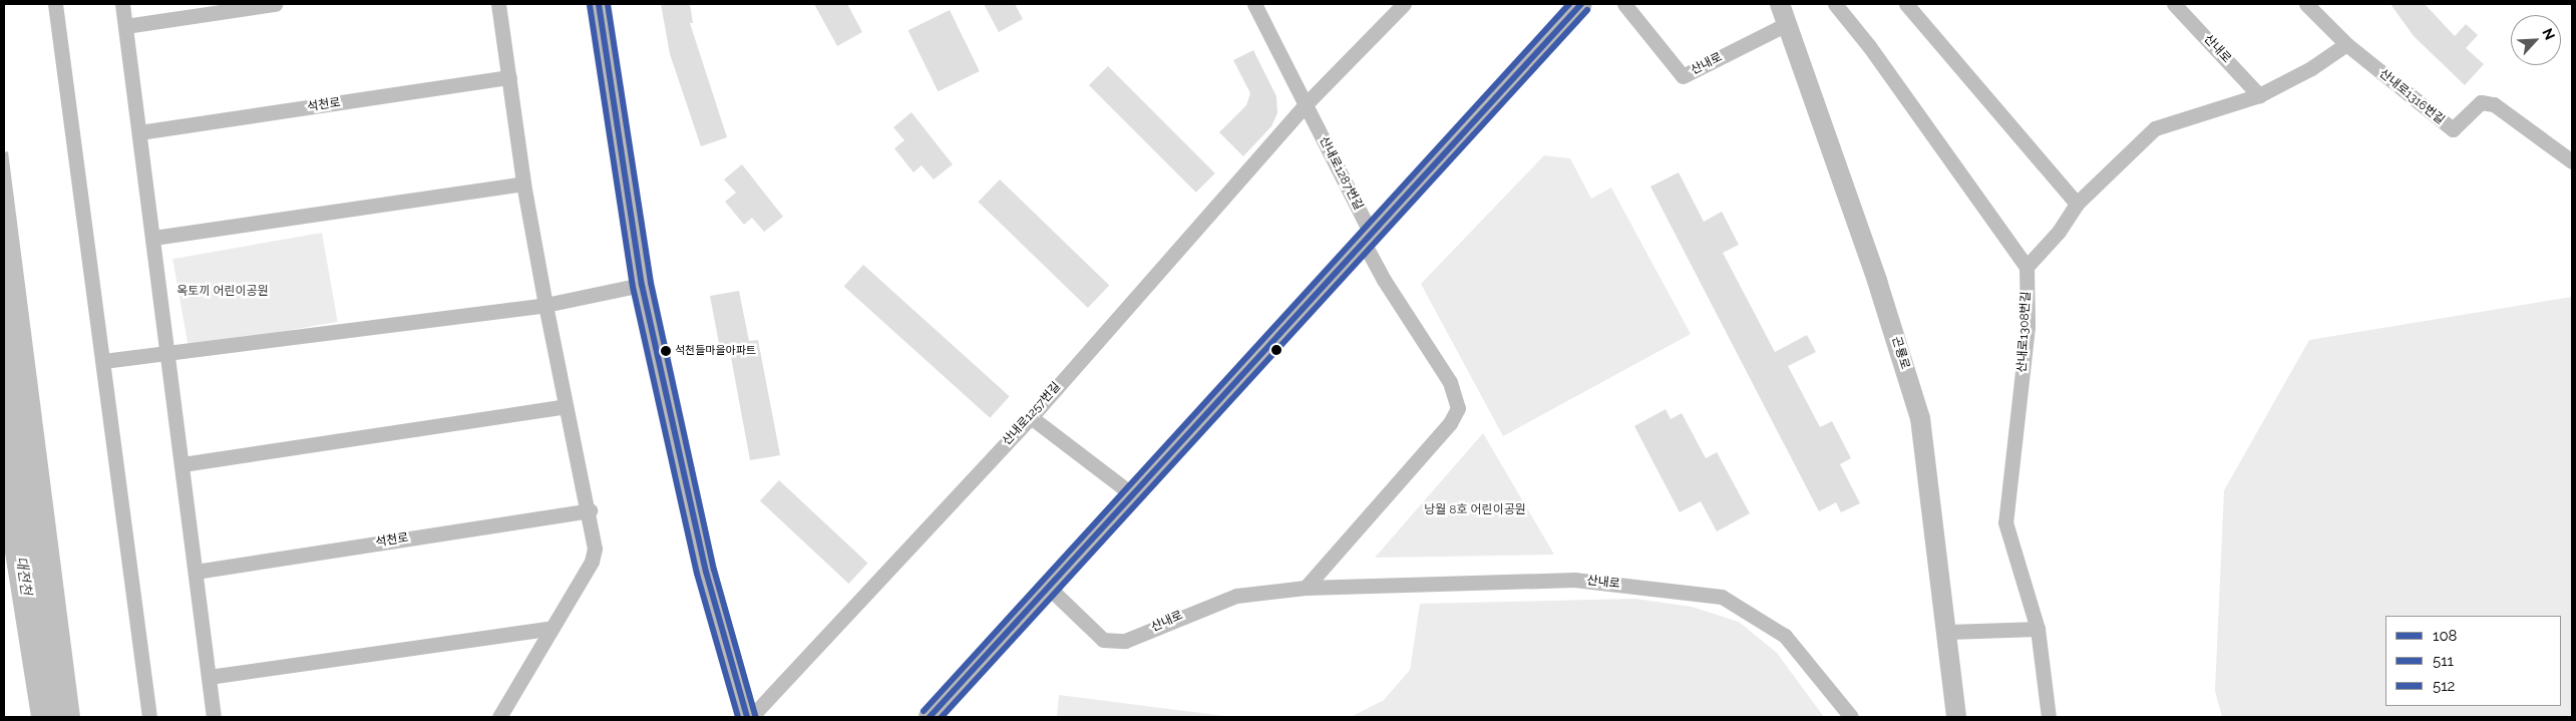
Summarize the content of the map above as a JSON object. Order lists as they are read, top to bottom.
{
  "streets": {
    "main road": ["산내로1257번길"],
    "street": [
      "산내로",
      "산내로1316번길",
      "석천로",
      "산내로1287번길",
      "산내로1308번길",
      "곤룡로"
    ]
  },
  "crossings": [
    ["산내로", "곤룡로"],
    ["산내로1287번길", "산내로1257번길"]
  ],
  "water": ["대전천"],
  "parks": ["옥토끼 어린이공원", "낭월 8호 어린이공원"],
  "places": ["석천들마을아파트"],
  "lines": ["transit line 108", "transit line 512", "transit line 511"],
  "legend": ["108", "511", "512"],
  "north": "top right"
}
